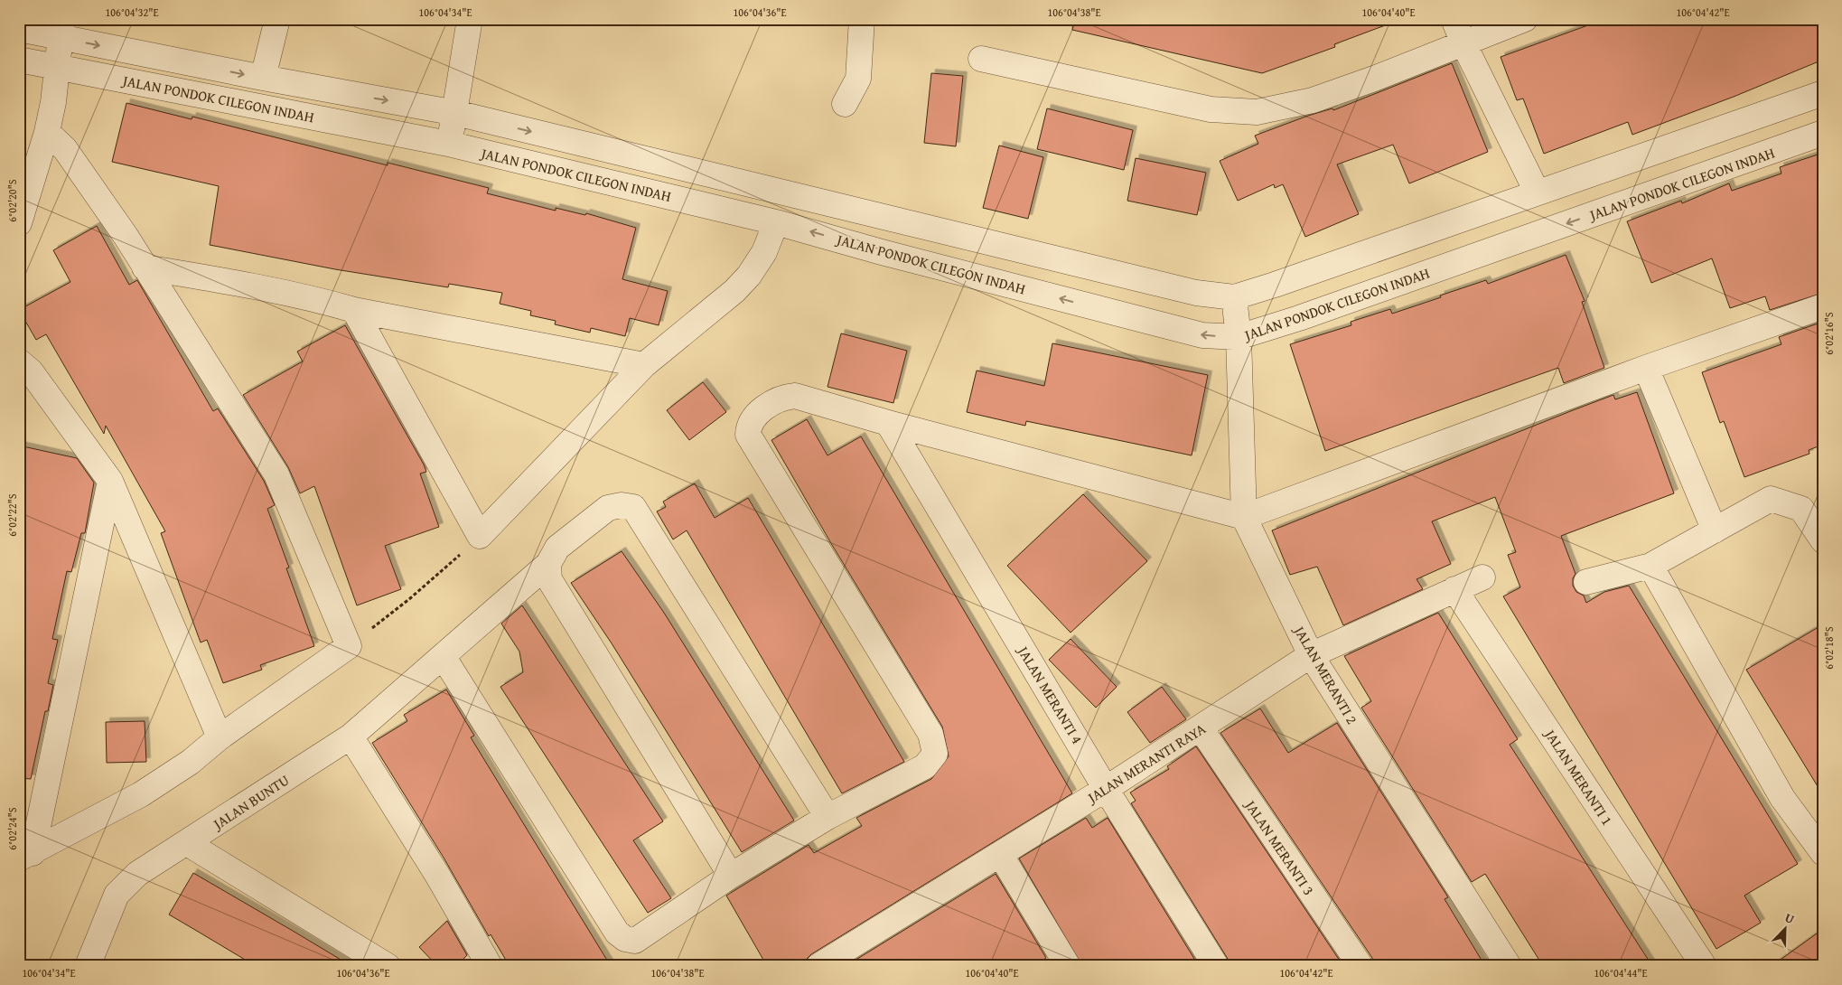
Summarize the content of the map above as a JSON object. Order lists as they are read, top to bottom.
{
  "streets": {
    "street": [
      "JALAN PONDOK CILEGON INDAH",
      "JALAN MERANTI 2",
      "JALAN MERANTI 4",
      "JALAN MERANTI RAYA",
      "JALAN MERANTI 1",
      "JALAN BUNTU",
      "JALAN MERANTI 3"
    ]
  },
  "crossings": [
    ["JALAN PONDOK CILEGON INDAH", "JALAN MERANTI 2"],
    ["JALAN MERANTI 2", "JALAN MERANTI RAYA"],
    ["JALAN MERANTI 4", "JALAN MERANTI RAYA"],
    ["JALAN MERANTI RAYA", "JALAN MERANTI 1"],
    ["JALAN MERANTI RAYA", "JALAN MERANTI 3"]
  ],
  "north": "top right",
  "coordinates": [
    "106°04'32\"E",
    "106°04'34\"E",
    "106°04'36\"E",
    "106°04'38\"E",
    "106°04'40\"E",
    "106°04'42\"E",
    "6°02'20\"S",
    "6°02'16\"S",
    "6°02'22\"S",
    "6°02'18\"S",
    "6°02'24\"S",
    "106°04'44\"E"
  ]
}
